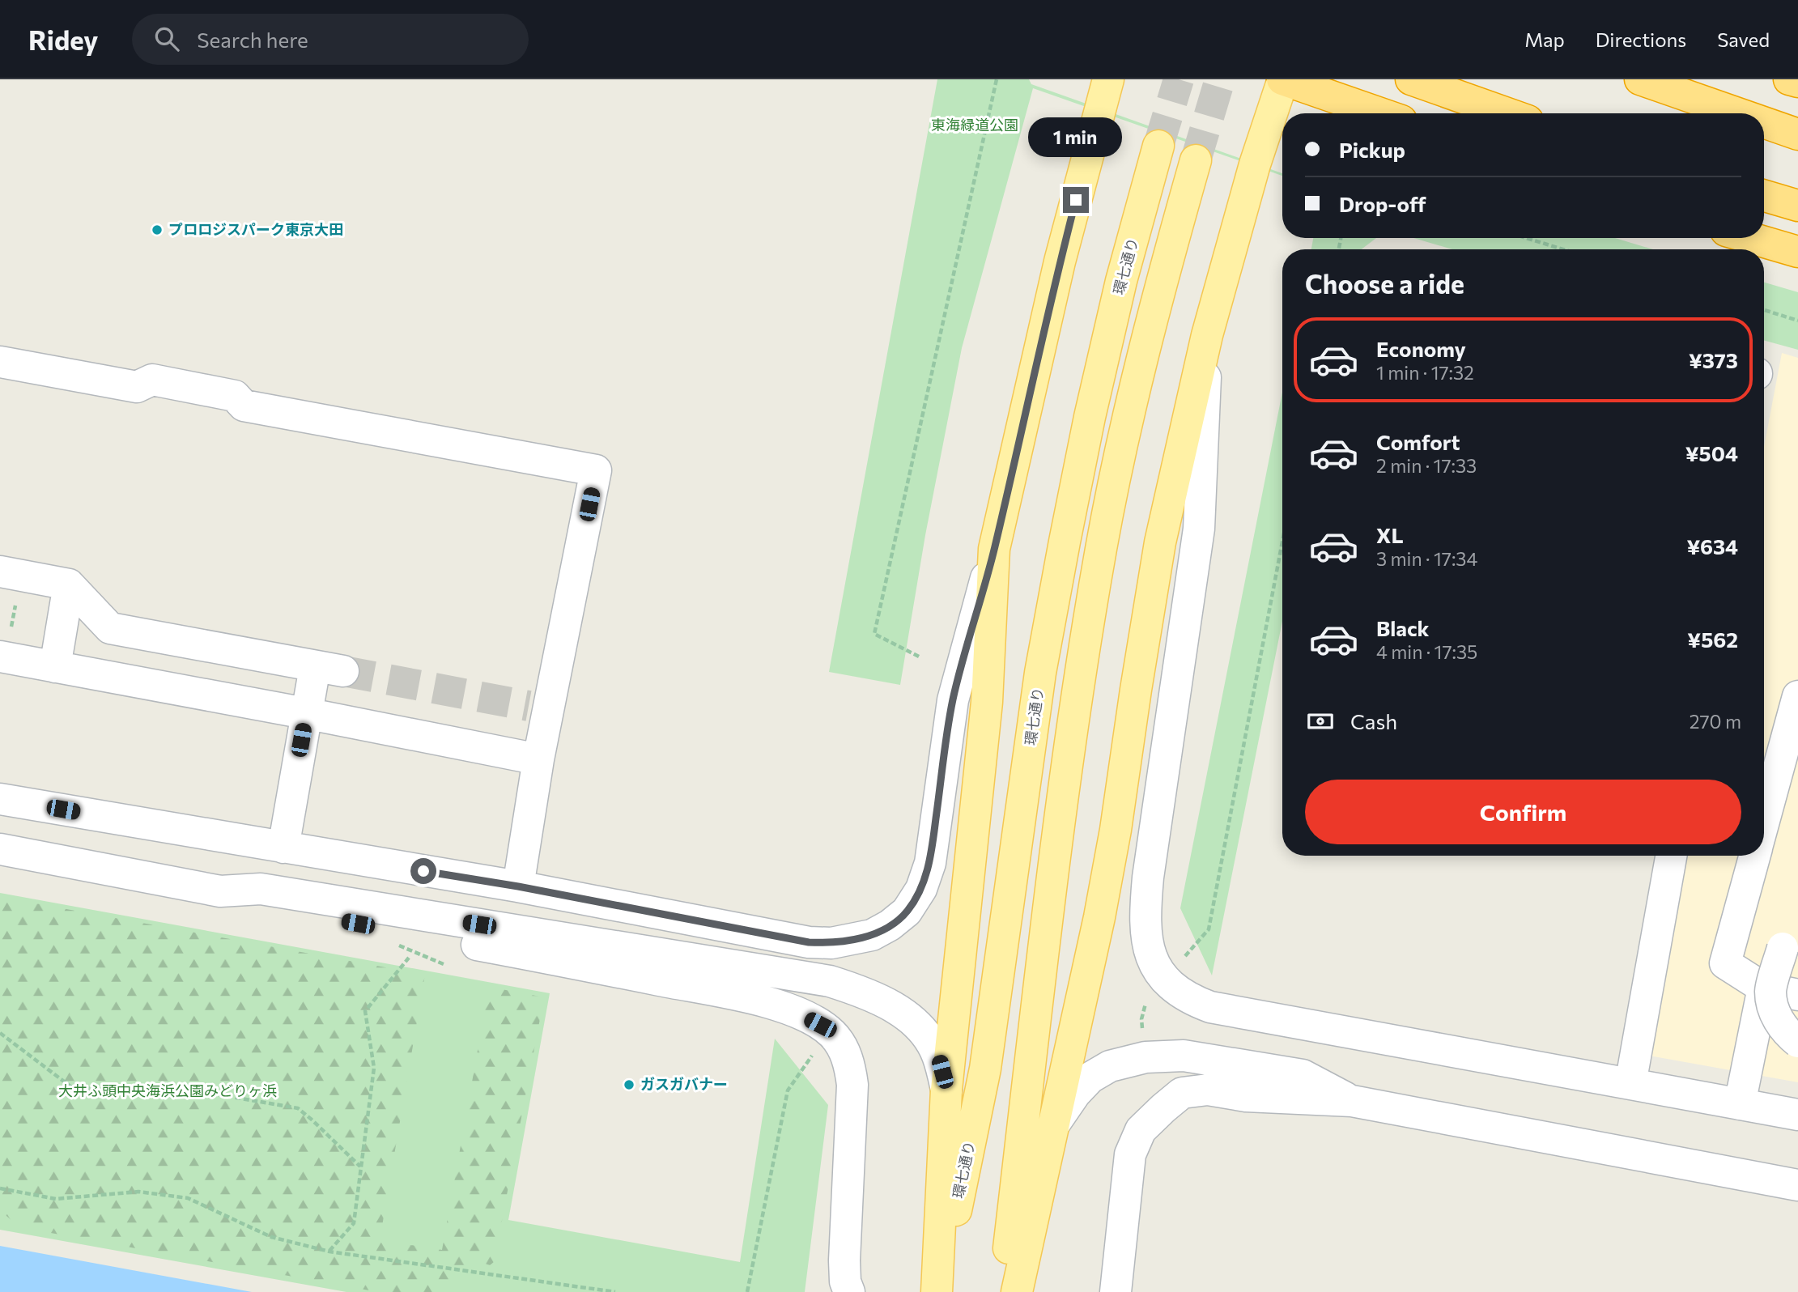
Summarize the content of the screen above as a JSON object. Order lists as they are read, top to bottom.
{
  "streets": {
    "main road": ["環七通り"]
  },
  "parks": ["東海緑道公園", "大井ふ頭中央海浜公園みどりヶ浜"],
  "places": ["プロロジスパーク東京大田", "ガスガバナー"],
  "page": {
    "header": "Ridey",
    "search": "Search here",
    "nav": ["Map", "Directions", "Saved"],
    "banner": ["Pickup", "Drop-off"],
    "bubble": "1 min",
    "heading": "Choose a ride",
    "list": [
      {
        "name": "Economy",
        "note": "1 min · 17:32",
        "value": "¥373"
      },
      {
        "name": "Comfort",
        "note": "2 min · 17:33",
        "value": "¥504"
      },
      {
        "name": "XL",
        "note": "3 min · 17:34",
        "value": "¥634"
      },
      {
        "name": "Black",
        "note": "4 min · 17:35",
        "value": "¥562"
      }
    ],
    "pay": ["Cash", "270 m"],
    "buttons": "Confirm"
  }
}
